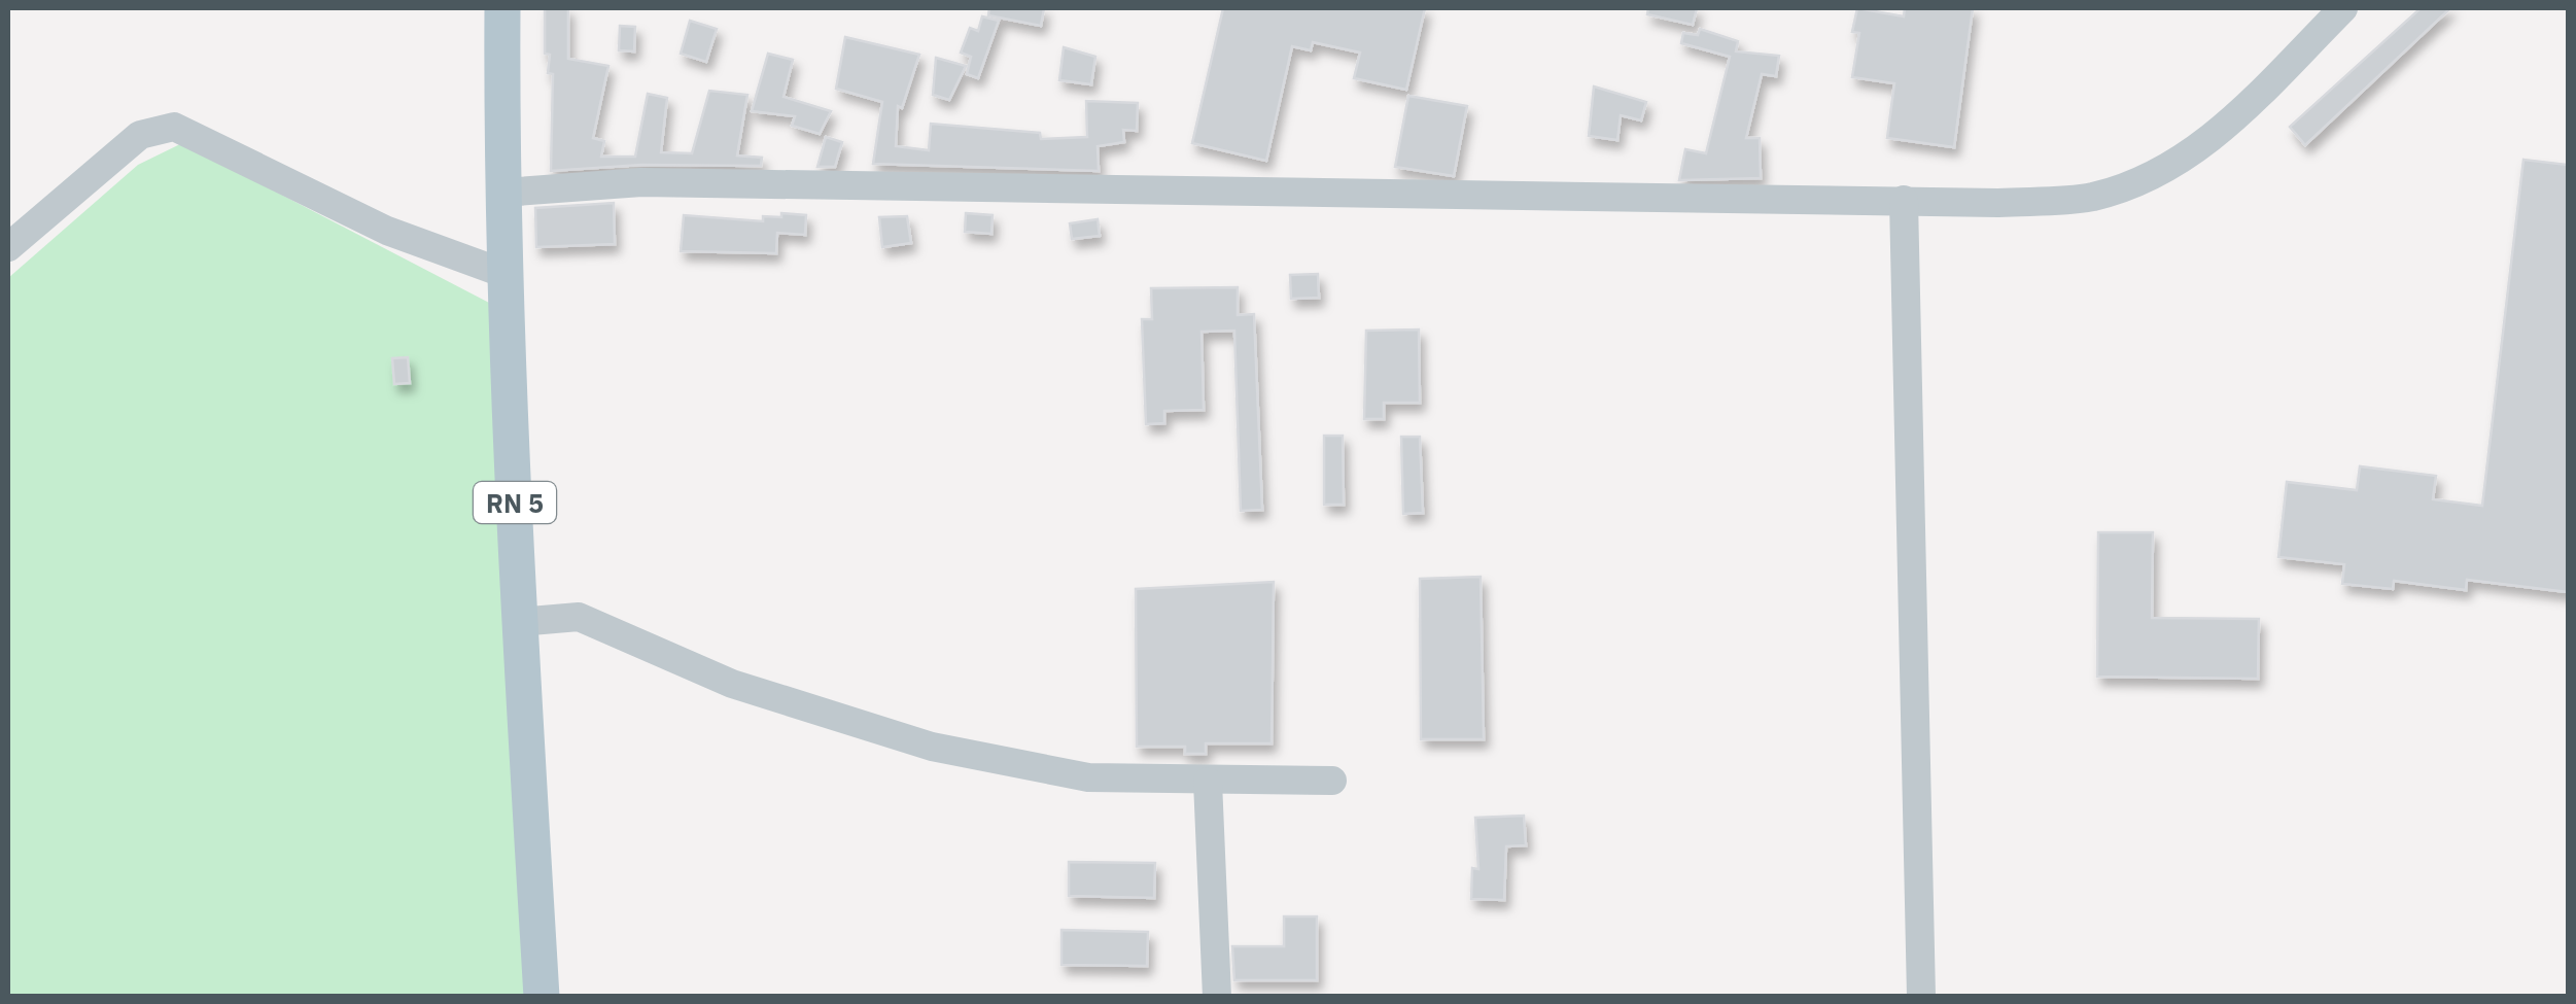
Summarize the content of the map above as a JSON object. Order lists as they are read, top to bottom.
{
  "streets": {
    "main road": ["RN 5"]
  }
}
